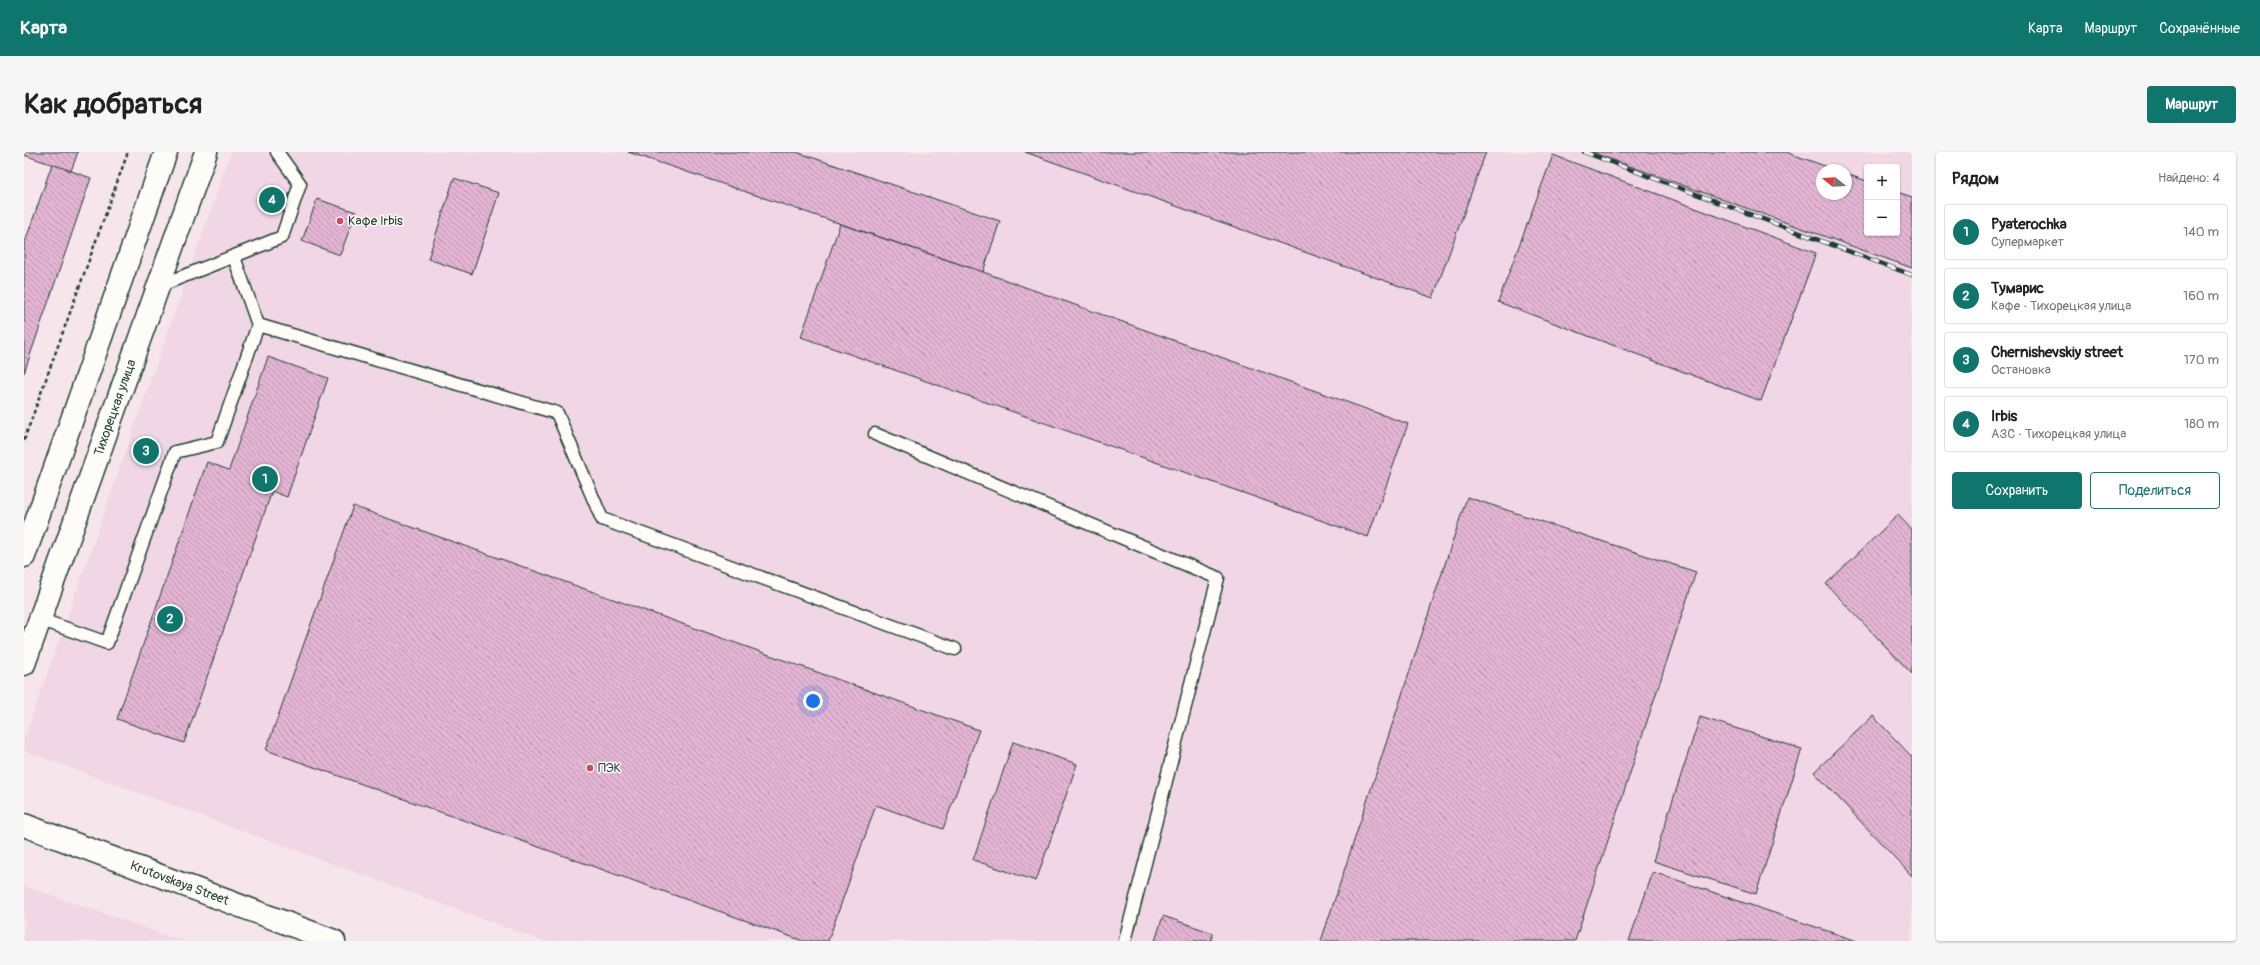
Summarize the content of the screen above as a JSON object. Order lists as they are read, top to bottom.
{
  "streets": {
    "main road": ["Тихорецкая улица", "Krutovskaya Street"]
  },
  "places": ["Кафе Irbis", "ПЭК"],
  "north": "left",
  "page": {
    "header": "Карта",
    "nav": ["Карта", "Маршрут", "Сохранённые"],
    "buttons": [
      "Маршрут",
      ["Сохранить", "Поделиться"]
    ],
    "title": "Как добраться",
    "heading": ["Рядом", "Найдено: 4"],
    "map_buttons": ["+", "−"],
    "pins": [
      "4",
      "3",
      "1",
      "2"
    ],
    "list": [
      {
        "mark": "1",
        "name": "Pyaterochka",
        "note": "Супермаркет",
        "value": "140 m"
      },
      {
        "mark": "2",
        "name": "Тумарис",
        "note": "Кафе · Тихорецкая улица",
        "value": "160 m"
      },
      {
        "mark": "3",
        "name": "Chernishevskiy street",
        "note": "Остановка",
        "value": "170 m"
      },
      {
        "mark": "4",
        "name": "Irbis",
        "note": "АЗС · Тихорецкая улица",
        "value": "180 m"
      }
    ]
  }
}
